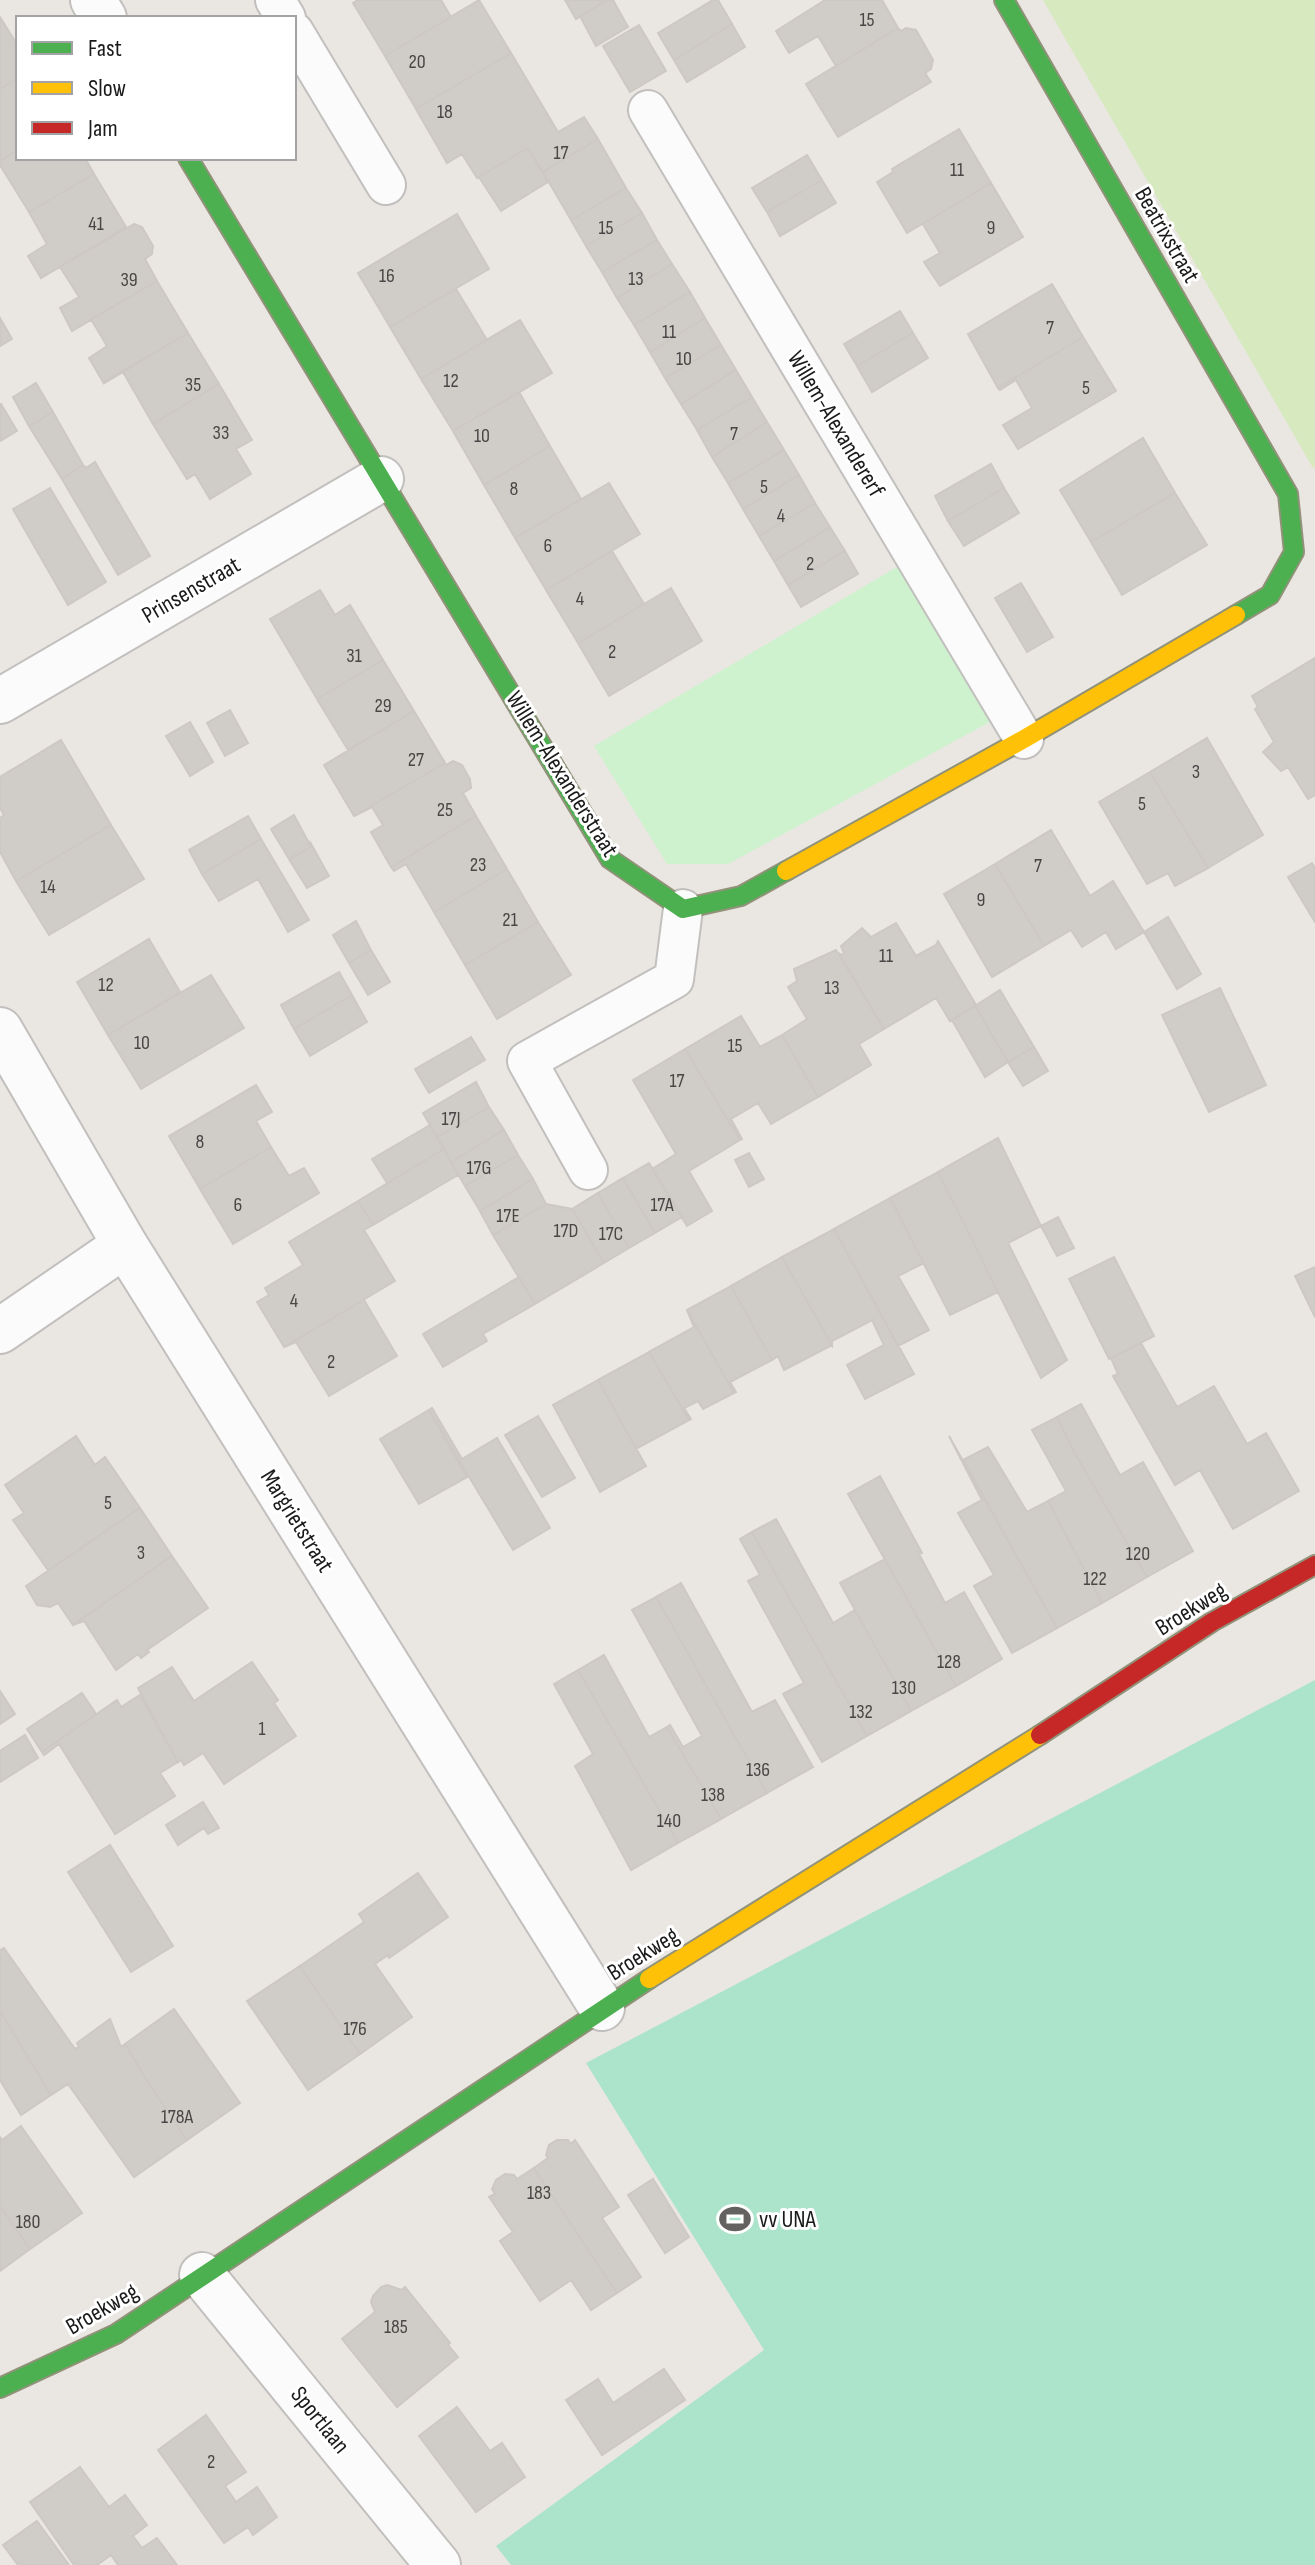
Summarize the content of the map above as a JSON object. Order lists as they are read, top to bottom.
{
  "streets": {
    "street": [
      "Beatrixstraat",
      "Prinsenstraat",
      "Willem-Alexanderstraat",
      "Margrietstraat",
      "Broekweg",
      "Sportlaan"
    ],
    "lane": ["Willem-Alexandererf"]
  },
  "crossings": [
    ["Beatrixstraat", "Willem-Alexandererf"],
    ["Prinsenstraat", "Willem-Alexanderstraat"],
    ["Margrietstraat", "Broekweg"],
    ["Broekweg", "Sportlaan"]
  ],
  "places": {
    "sports": ["vv UNA"]
  },
  "house_numbers": [
    "15",
    "20",
    "18",
    "17",
    "11",
    "41",
    "15",
    "9",
    "16",
    "13",
    "39",
    "7",
    "11",
    "10",
    "12",
    "35",
    "5",
    "33",
    "7",
    "10",
    "5",
    "8",
    "4",
    "6",
    "2",
    "4",
    "2",
    "31",
    "29",
    "27",
    "3",
    "5",
    "25",
    "23",
    "7",
    "14",
    "9",
    "21",
    "11",
    "12",
    "13",
    "10",
    "15",
    "17",
    "17J",
    "8",
    "17G",
    "6",
    "17A",
    "17E",
    "17D",
    "17C",
    "4",
    "2",
    "5",
    "3",
    "120",
    "122",
    "128",
    "130",
    "132",
    "1",
    "136",
    "138",
    "140",
    "176",
    "178A",
    "183",
    "180",
    "185",
    "2"
  ],
  "legend": ["Fast", "Slow", "Jam"]
}
